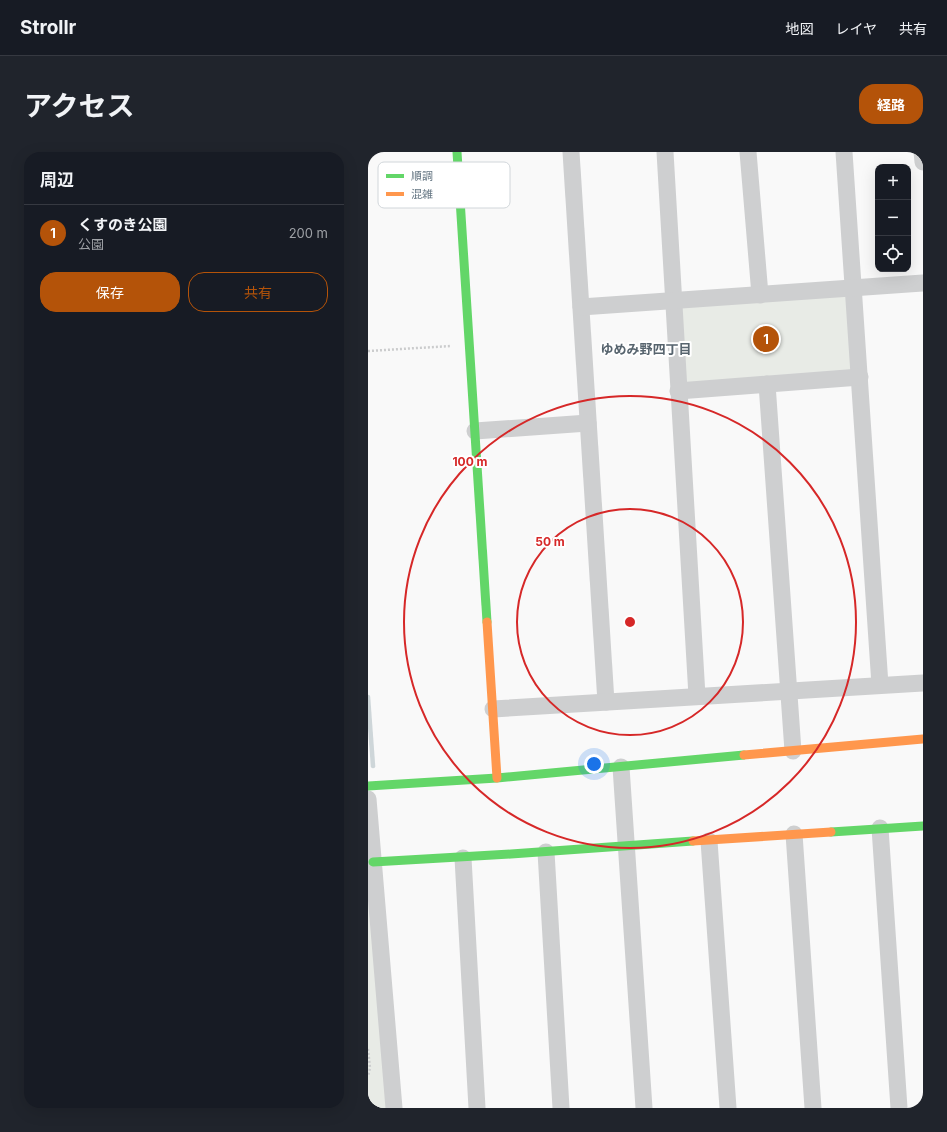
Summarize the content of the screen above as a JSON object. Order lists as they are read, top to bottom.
{
  "districts": ["ゆめみ野四丁目"],
  "legend": ["順調", "混雑"],
  "page": {
    "header": "Strollr",
    "nav": ["地図", "レイヤ", "共有"],
    "title": "アクセス",
    "buttons": [
      "経路",
      ["保存", "共有"]
    ],
    "heading": "周辺",
    "map_buttons": ["+", "−"],
    "list": [
      {
        "mark": "1",
        "name": "くすのき公園",
        "note": "公園",
        "value": "200 m"
      }
    ],
    "pins": "1"
  },
  "rings": ["100 m", "50 m"]
}
